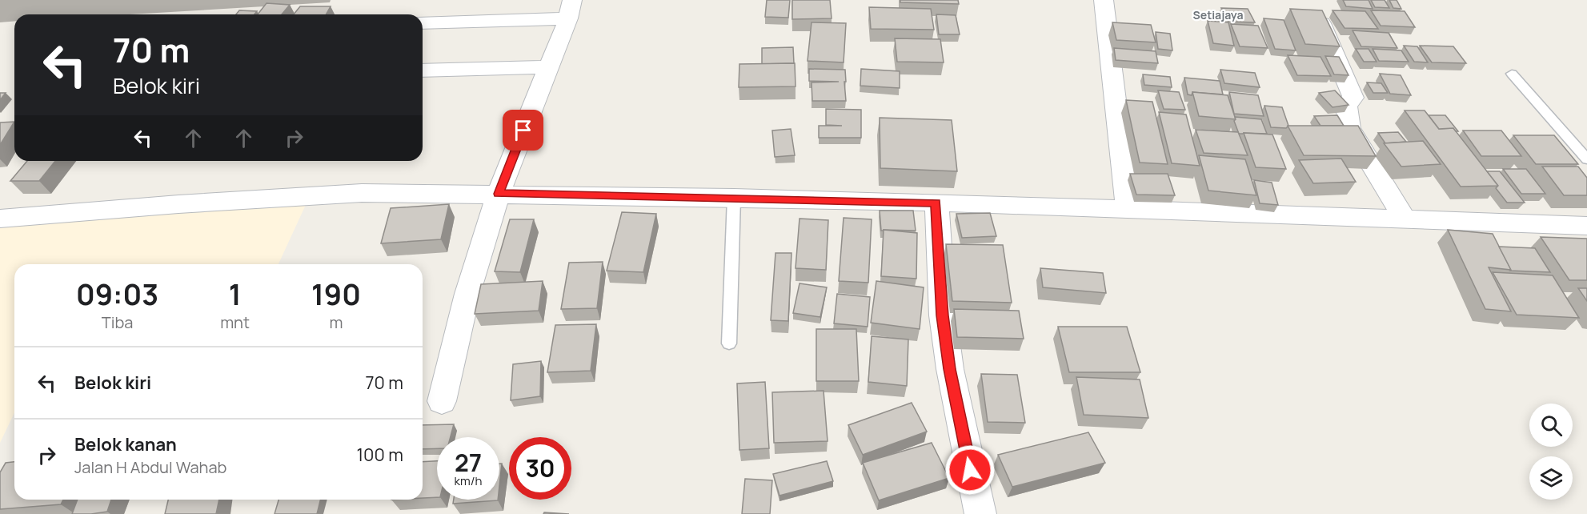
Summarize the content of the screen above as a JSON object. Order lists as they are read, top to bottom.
{
  "districts": ["Setiajaya"],
  "page": {
    "turn": ["70 m", "Belok kiri"],
    "eta": [
      "09:03",
      "Tiba",
      "1",
      "mnt",
      "190",
      "m"
    ],
    "list": [
      {
        "name": "Belok kiri",
        "value": "70 m"
      },
      {
        "name": "Belok kanan",
        "note": "Jalan H Abdul Wahab",
        "value": "100 m"
      }
    ],
    "speed": "27 km/h",
    "limit": "30"
  }
}
